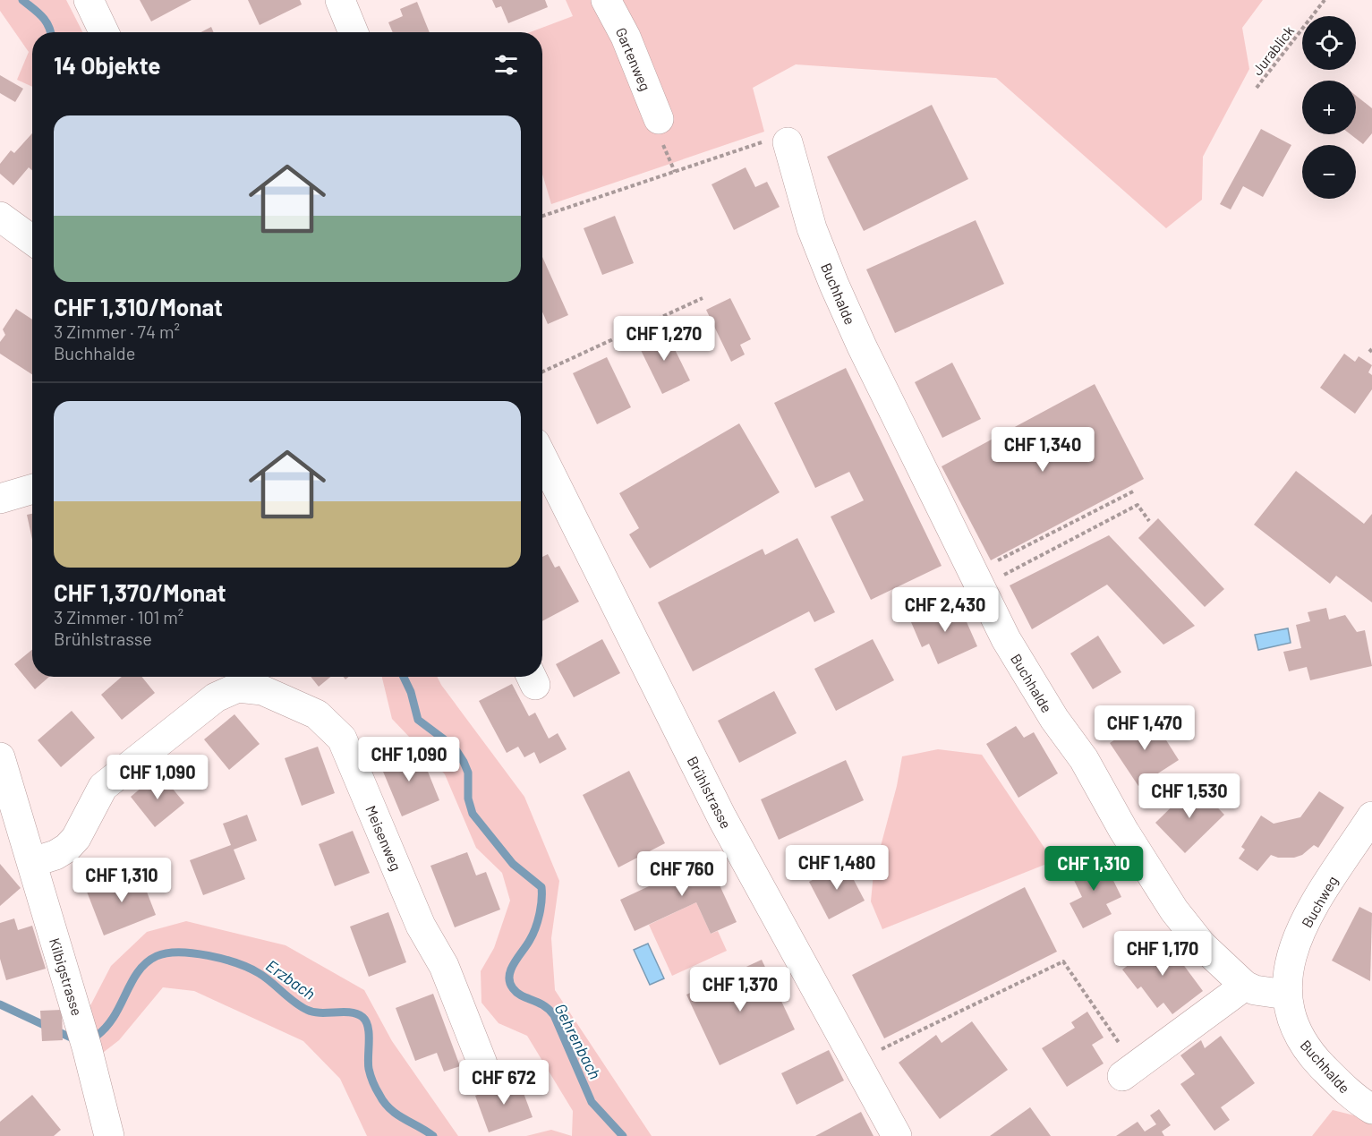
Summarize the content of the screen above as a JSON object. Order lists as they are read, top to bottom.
{
  "streets": {
    "street": [
      "Gartenweg",
      "Buchhalde",
      "Brühlstrasse",
      "Meisenweg",
      "Buchweg",
      "Kilbigstrasse"
    ],
    "path": ["Jurablick"]
  },
  "crossings": [
    ["Buchhalde", "Buchweg"],
    ["Meisenweg", "Kilbigstrasse"]
  ],
  "water": ["Erzbach", "Gehrenbach"],
  "page": {
    "map_buttons": ["+", "−"],
    "heading": "14 Objekte",
    "list": [
      {
        "name": "CHF 1,310/Monat",
        "note": "3 Zimmer · 74 m² · Buchhalde"
      },
      {
        "name": "CHF 1,370/Monat",
        "note": "3 Zimmer · 101 m² · Brühlstrasse"
      }
    ],
    "price": [
      "CHF 1,270",
      "CHF 1,340",
      "CHF 2,430",
      "CHF 1,470",
      "CHF 1,090",
      "CHF 1,090",
      "CHF 1,530",
      "CHF 1,480",
      "CHF 1,310",
      "CHF 760",
      "CHF 1,310",
      "CHF 1,170",
      "CHF 1,370",
      "CHF 672"
    ]
  }
}
